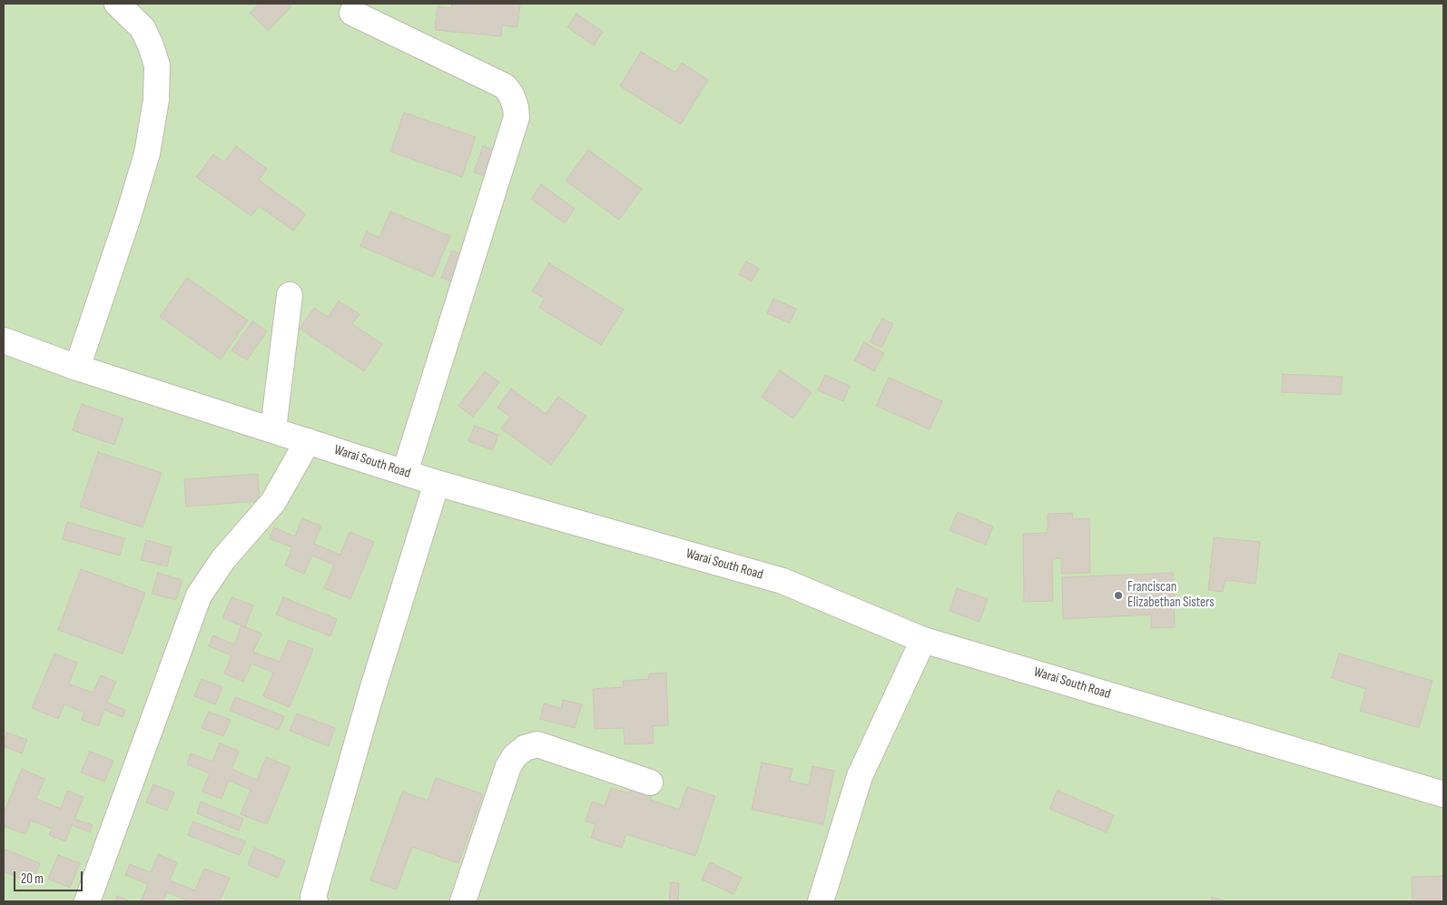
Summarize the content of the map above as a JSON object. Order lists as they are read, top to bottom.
{
  "streets": {
    "street": ["Warai South Road"]
  },
  "places": ["Franciscan Elizabethan Sisters"],
  "scale_bar": "20 m"
}
